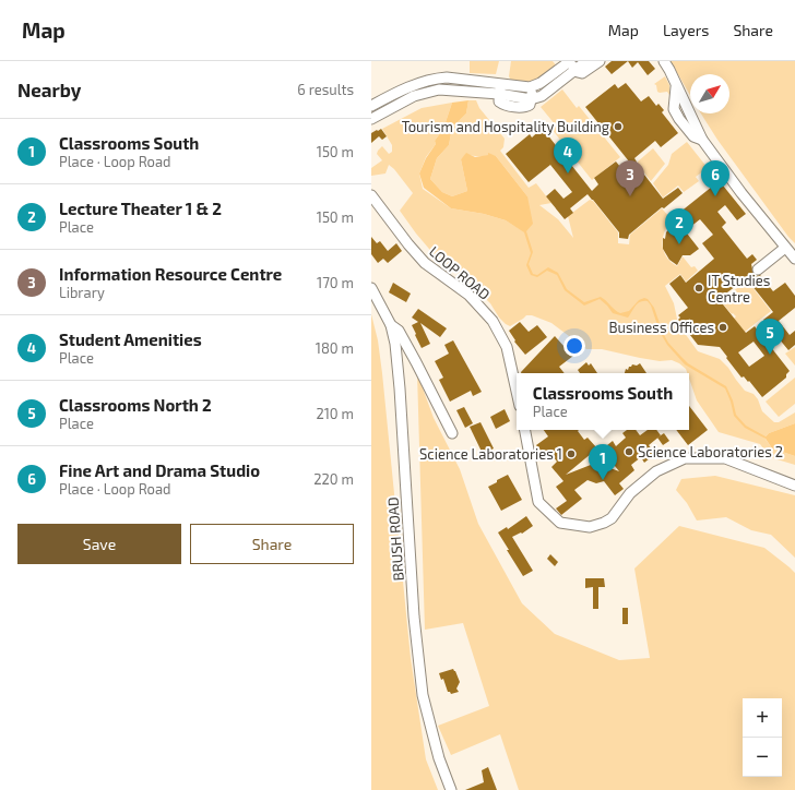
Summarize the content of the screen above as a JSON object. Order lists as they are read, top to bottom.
{
  "streets": {
    "street": ["LOOP ROAD", "BRUSH ROAD"]
  },
  "places": [
    "Tourism and Hospitality Building",
    "IT Studies Centre",
    "Business Offices",
    "Science Laboratories 2",
    "Science Laboratories 1"
  ],
  "north": "top right",
  "page": {
    "header": "Map",
    "nav": ["Map", "Layers", "Share"],
    "heading": ["Nearby", "6 results"],
    "list": [
      {
        "mark": "1",
        "name": "Classrooms South",
        "note": "Place · Loop Road",
        "value": "150 m"
      },
      {
        "mark": "2",
        "name": "Lecture Theater 1 & 2",
        "note": "Place",
        "value": "150 m"
      },
      {
        "mark": "3",
        "name": "Information Resource Centre",
        "note": "Library",
        "value": "170 m"
      },
      {
        "mark": "4",
        "name": "Student Amenities",
        "note": "Place",
        "value": "180 m"
      },
      {
        "mark": "5",
        "name": "Classrooms North 2",
        "note": "Place",
        "value": "210 m"
      },
      {
        "mark": "6",
        "name": "Fine Art and Drama Studio",
        "note": "Place · Loop Road",
        "value": "220 m"
      }
    ],
    "pins": [
      "4",
      "3",
      "6",
      "2",
      "5",
      "1"
    ],
    "popup": ["Classrooms South", "Place"],
    "buttons": ["Save", "Share"],
    "map_buttons": ["+", "−"]
  }
}
